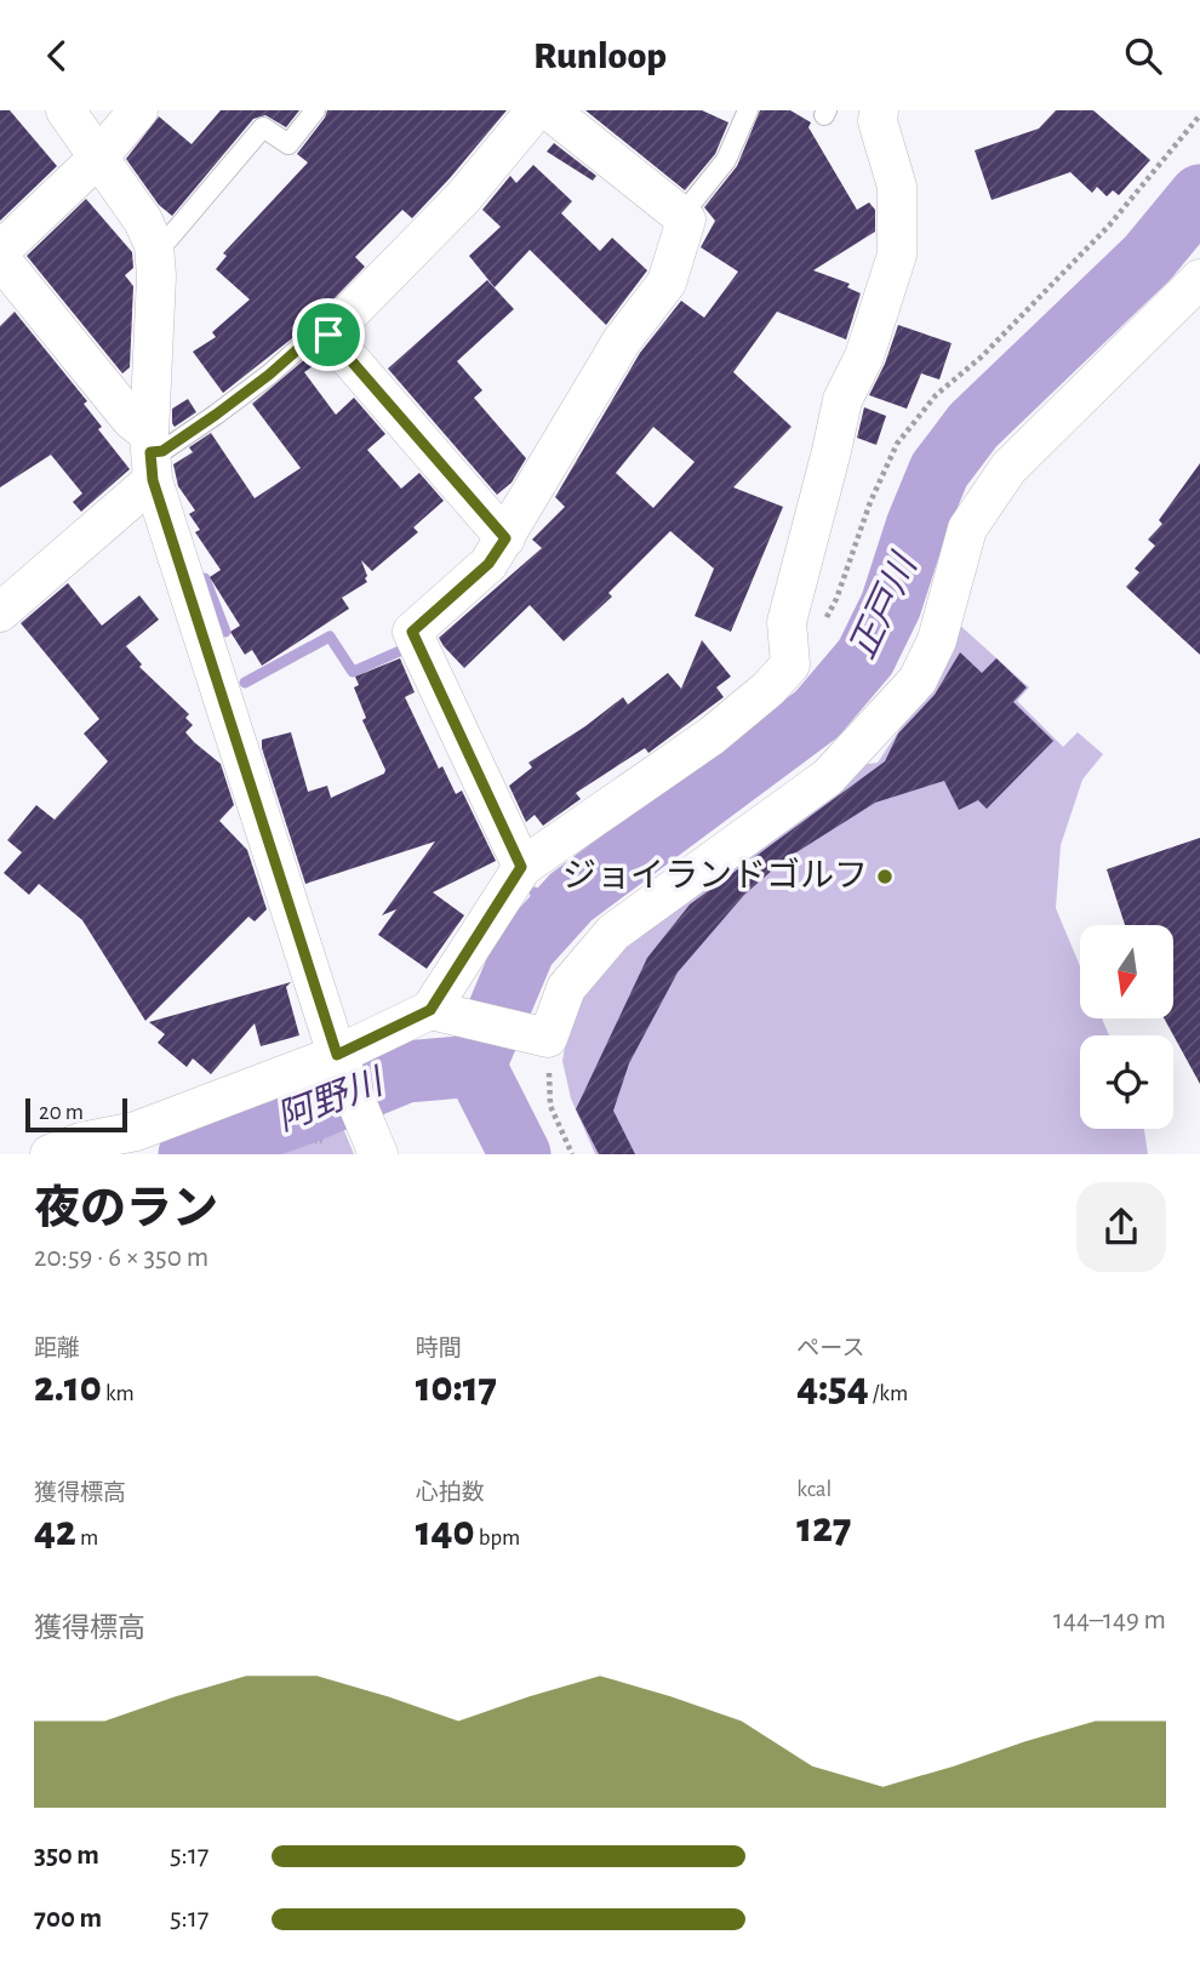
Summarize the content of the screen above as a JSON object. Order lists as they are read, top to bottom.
{
  "water": ["正戸川", "阿野川"],
  "places": ["ジョイランドゴルフ"],
  "scale_bar": "20 m",
  "north": "bottom",
  "page": {
    "header": "Runloop",
    "scale": "20 m",
    "heading": ["夜のラン", "20:59 · 6 × 350 m"],
    "stats": [
      ["距離", "2.10 km"],
      ["時間", "10:17"],
      ["ペース", "4:54 /km"],
      ["獲得標高", "42 m"],
      ["心拍数", "140 bpm"],
      ["kcal", "127"]
    ],
    "chart": ["獲得標高", "144–149 m"],
    "list": [
      {
        "name": "350 m",
        "note": "5:17"
      },
      {
        "name": "700 m",
        "note": "5:17"
      }
    ]
  }
}
